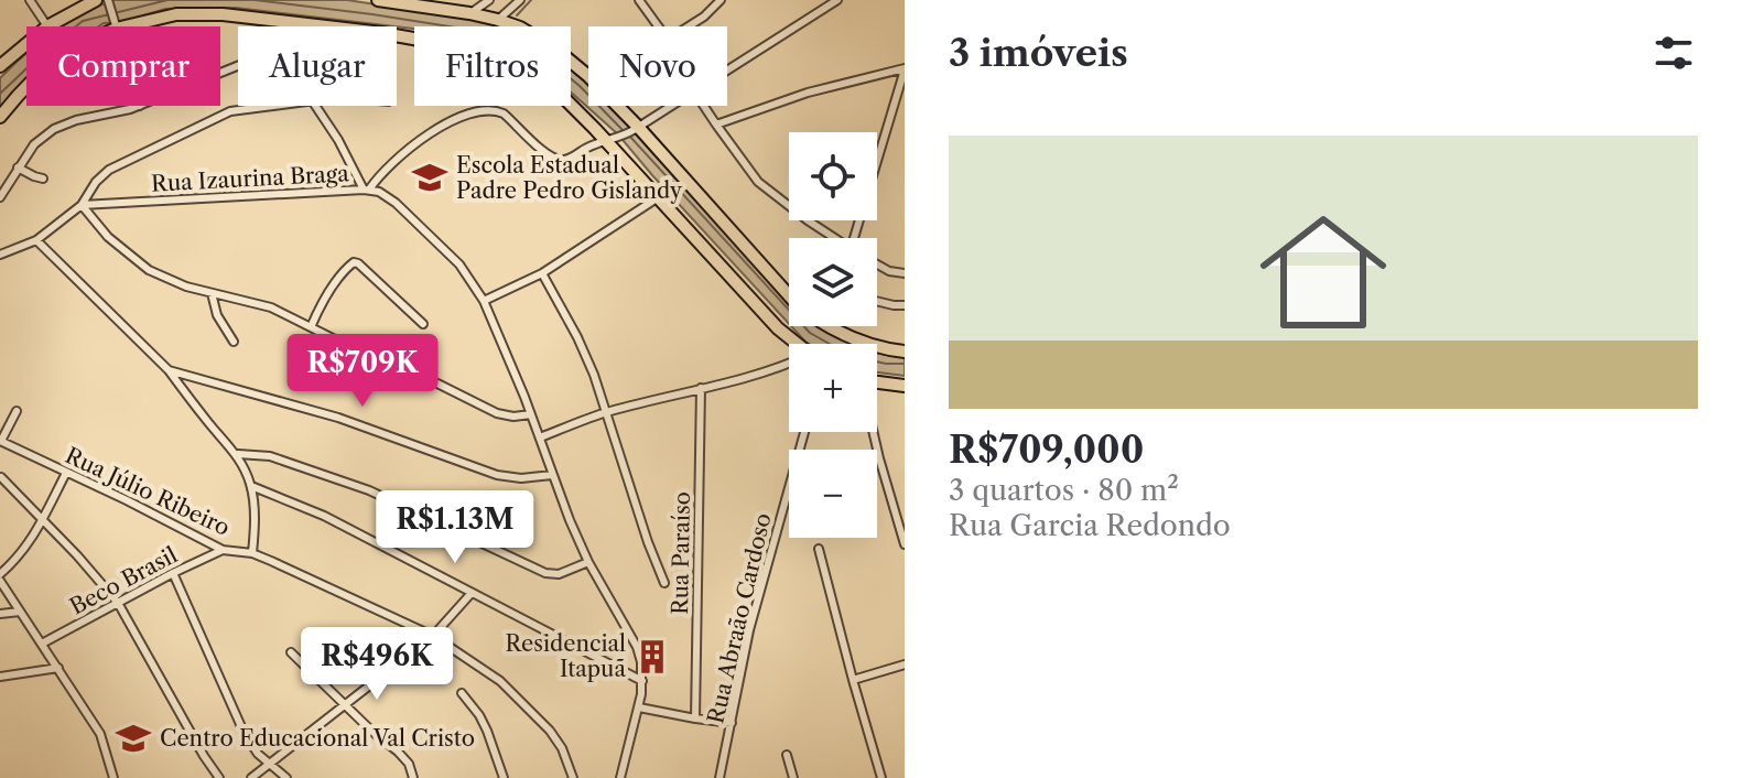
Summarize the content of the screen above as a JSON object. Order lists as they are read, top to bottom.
{
  "streets": {
    "street": [
      "Rua Izaurina Braga",
      "Rua Júlio Ribeiro",
      "Rua Paraíso",
      "Beco Brasil",
      "Rua Abraão Cardoso"
    ]
  },
  "crossings": [
    ["Rua Júlio Ribeiro", "Beco Brasil"]
  ],
  "places": {
    "school or university": ["Escola Estadual Padre Pedro Gislandy", "Centro Educacional Val Cristo"],
    "building": ["Residencial Itapuã"]
  },
  "page": {
    "heading": "3 imóveis",
    "chip": [
      "Comprar",
      "Alugar",
      "Filtros",
      "Novo"
    ],
    "list": [
      {
        "name": "R$709,000",
        "note": "3 quartos · 80 m² · Rua Garcia Redondo"
      }
    ],
    "map_buttons": ["+", "−"],
    "price": ["R$709K", "R$1.13M", "R$496K"]
  }
}
